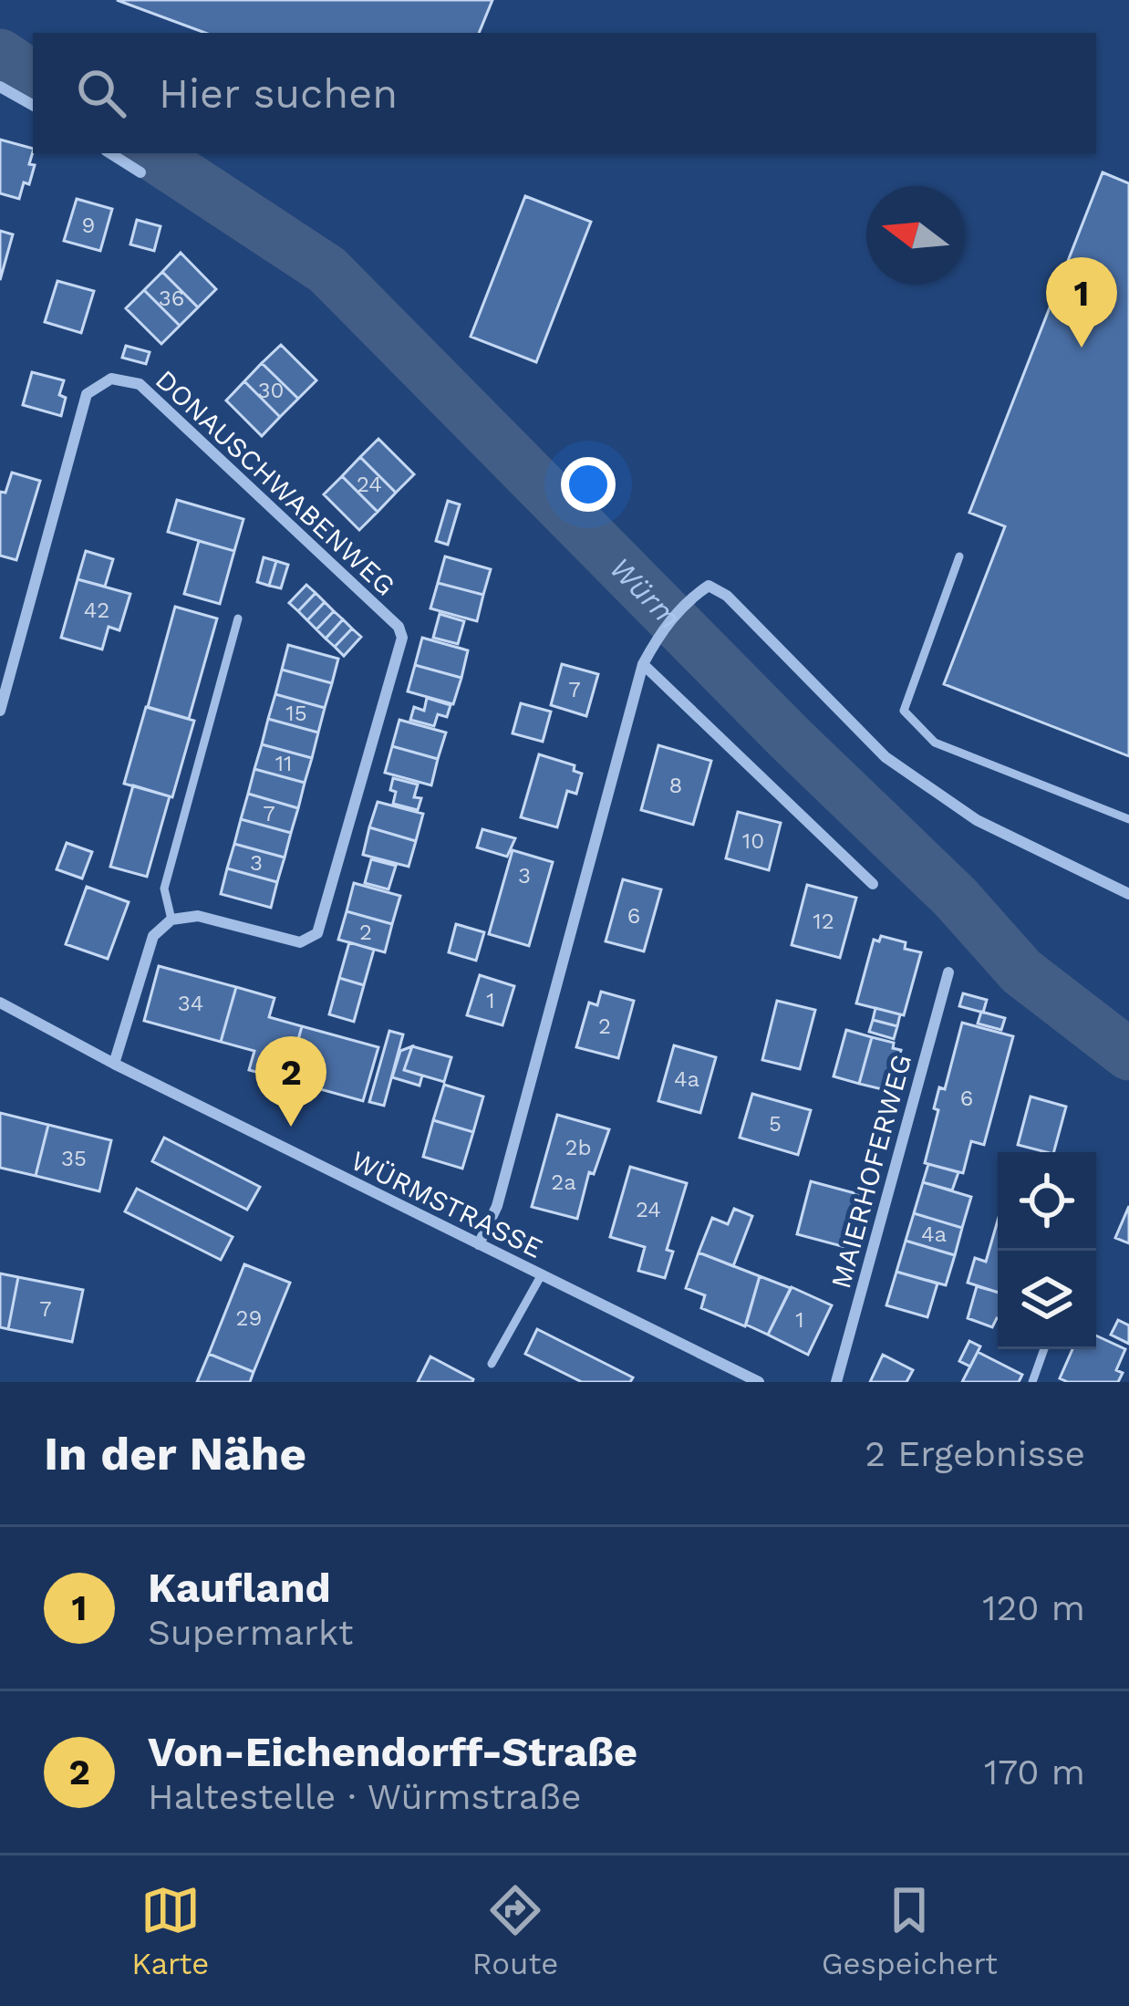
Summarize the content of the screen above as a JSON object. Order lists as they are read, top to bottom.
{
  "streets": {
    "street": ["DONAUSCHWABENWEG", "MAIERHOFERWEG", "WÜRMSTRASSE"]
  },
  "water": ["Würm"],
  "house_numbers": [
    "9",
    "36",
    "30",
    "24",
    "42",
    "7",
    "15",
    "11",
    "8",
    "7",
    "10",
    "3",
    "3",
    "6",
    "12",
    "2",
    "1",
    "34",
    "2",
    "4a",
    "6",
    "5",
    "2b",
    "35",
    "2a",
    "24",
    "4a",
    "7",
    "29",
    "1"
  ],
  "north": "left",
  "page": {
    "search": "Hier suchen",
    "pins": ["1", "2"],
    "heading": ["In der Nähe", "2 Ergebnisse"],
    "list": [
      {
        "mark": "1",
        "name": "Kaufland",
        "note": "Supermarkt",
        "value": "120 m"
      },
      {
        "mark": "2",
        "name": "Von-Eichendorff-Straße",
        "note": "Haltestelle · Würmstraße",
        "value": "170 m"
      }
    ],
    "nav": ["Karte", "Route", "Gespeichert"]
  }
}
